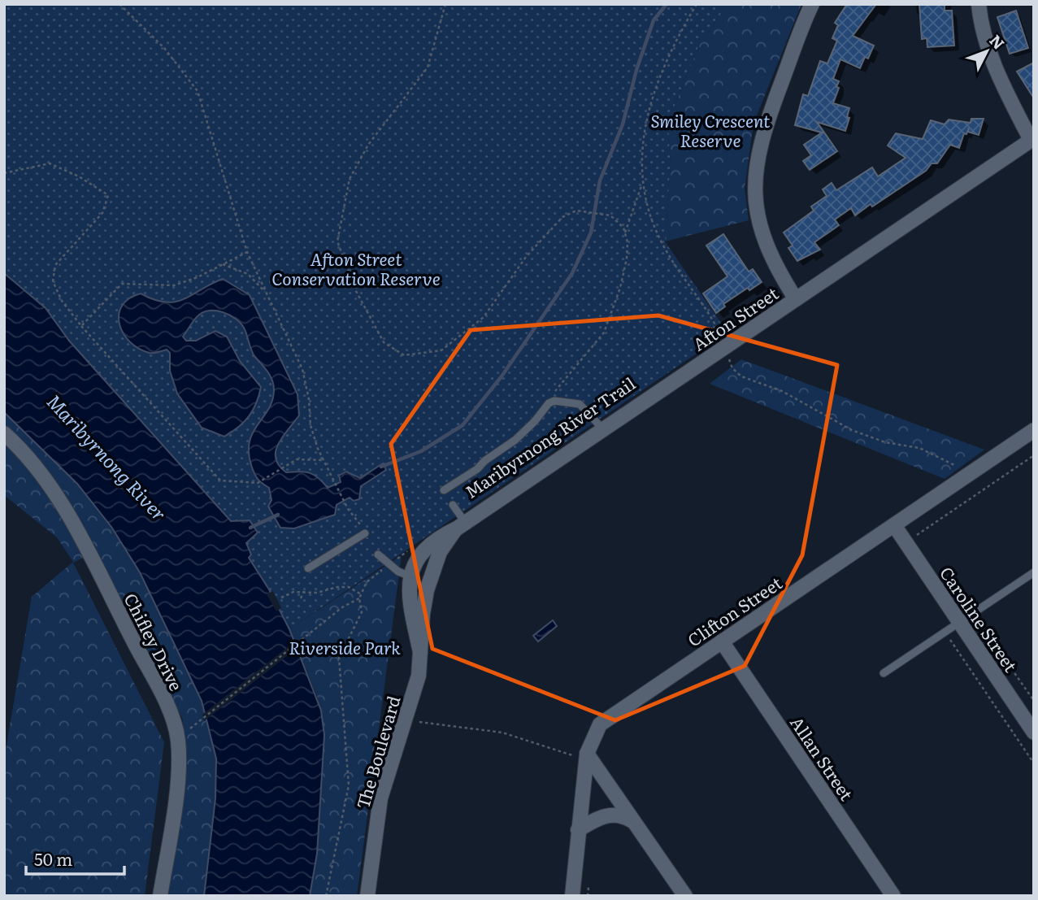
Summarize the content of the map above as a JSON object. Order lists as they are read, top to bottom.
{
  "streets": {
    "street": [
      "Afton Street",
      "Clifton Street",
      "Caroline Street",
      "Chifley Drive",
      "The Boulevard",
      "Allan Street"
    ]
  },
  "crossings": [
    ["Afton Street", "The Boulevard"],
    ["Clifton Street", "Caroline Street"],
    ["Clifton Street", "Allan Street"]
  ],
  "water": ["Maribyrnong River"],
  "parks": ["Smiley Crescent Reserve", "Afton Street Conservation Reserve", "Riverside Park"],
  "scale_bar": "50 m",
  "north": "top right"
}
